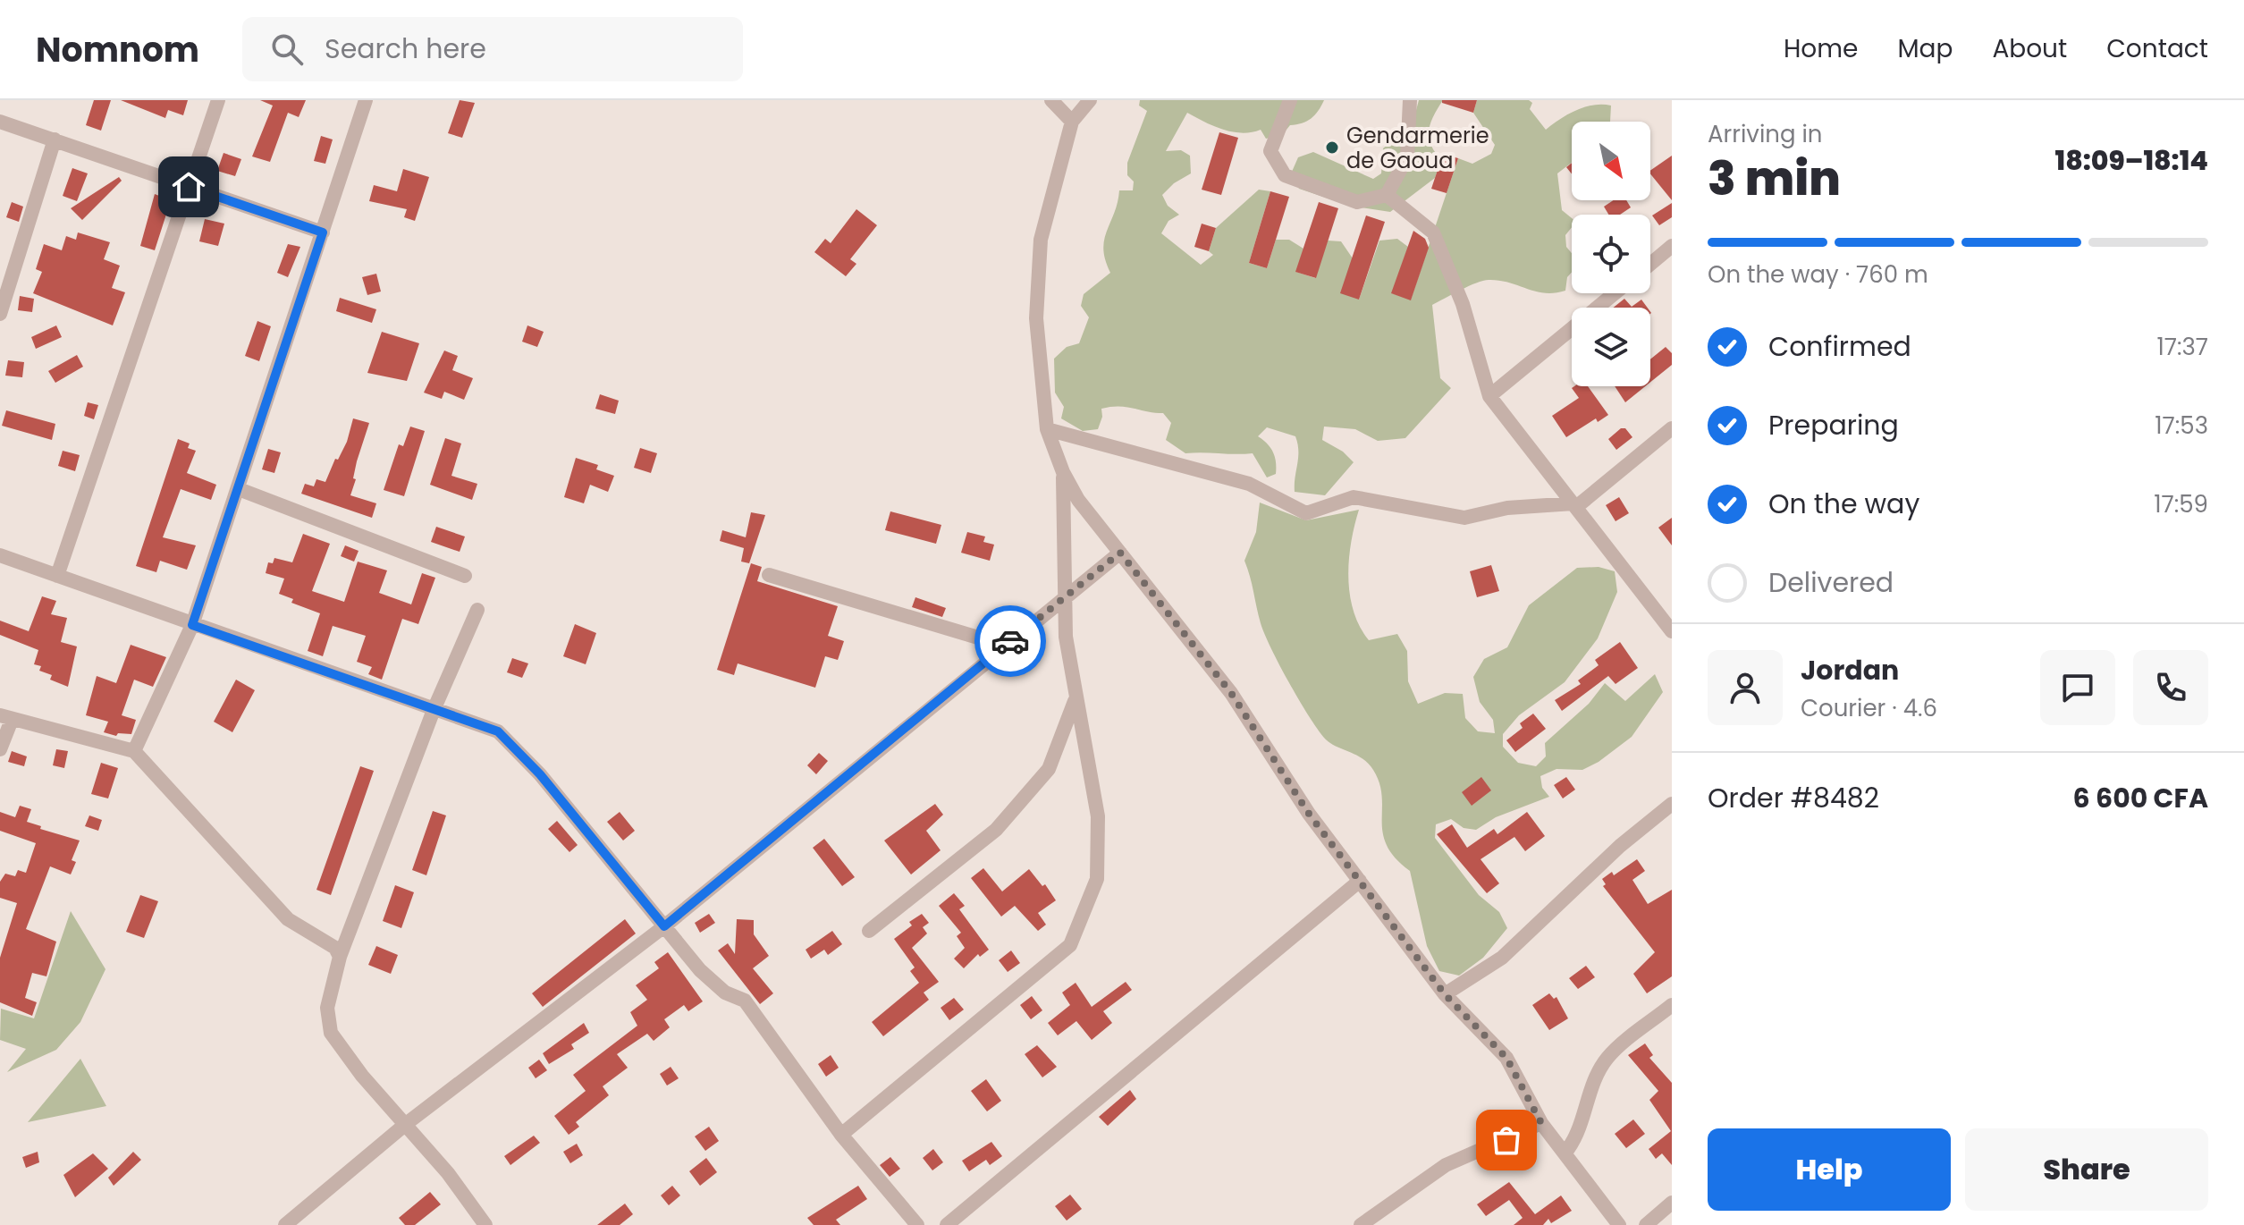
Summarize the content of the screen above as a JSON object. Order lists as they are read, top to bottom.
{
  "places": ["Gendarmerie de Gaoua"],
  "north": "bottom right",
  "page": {
    "header": "Nomnom",
    "search": "Search here",
    "nav": [
      "Home",
      "Map",
      "About",
      "Contact"
    ],
    "heading": ["3 min", "Arriving in", "18:09–18:14"],
    "panel": [
      "Jordan",
      "Courier · 4.6",
      "Order #8482",
      "6 600 CFA"
    ],
    "bar": "On the way · 760 m",
    "list": [
      ["Confirmed", "17:37"],
      ["Preparing", "17:53"],
      ["On the way", "17:59"],
      "Delivered"
    ],
    "buttons": ["Help", "Share"]
  }
}
